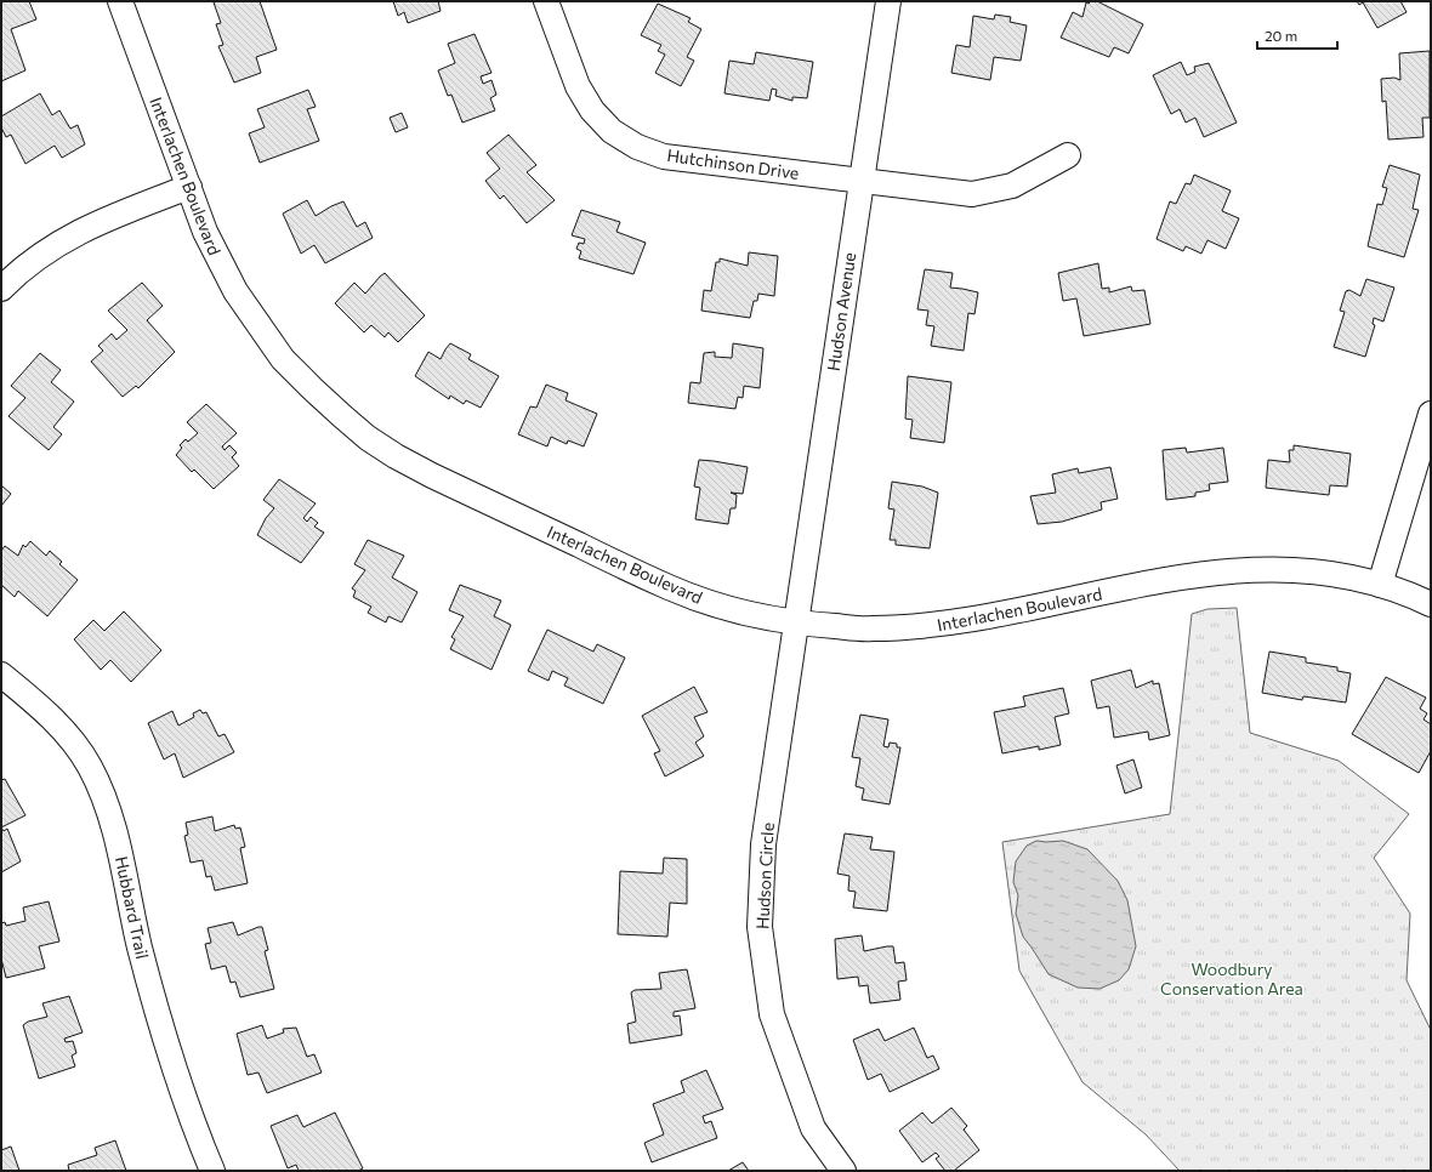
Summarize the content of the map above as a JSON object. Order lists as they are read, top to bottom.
{
  "streets": {
    "street": [
      "Hutchinson Drive",
      "Interlachen Boulevard",
      "Hudson Avenue",
      "Hudson Circle",
      "Hubbard Trail"
    ]
  },
  "crossings": [
    ["Hutchinson Drive", "Hudson Avenue"],
    ["Interlachen Boulevard", "Hudson Avenue"],
    ["Interlachen Boulevard", "Hudson Circle"],
    ["Hudson Avenue", "Hudson Circle"]
  ],
  "parks": ["Woodbury Conservation Area"],
  "scale_bar": "20 m"
}
